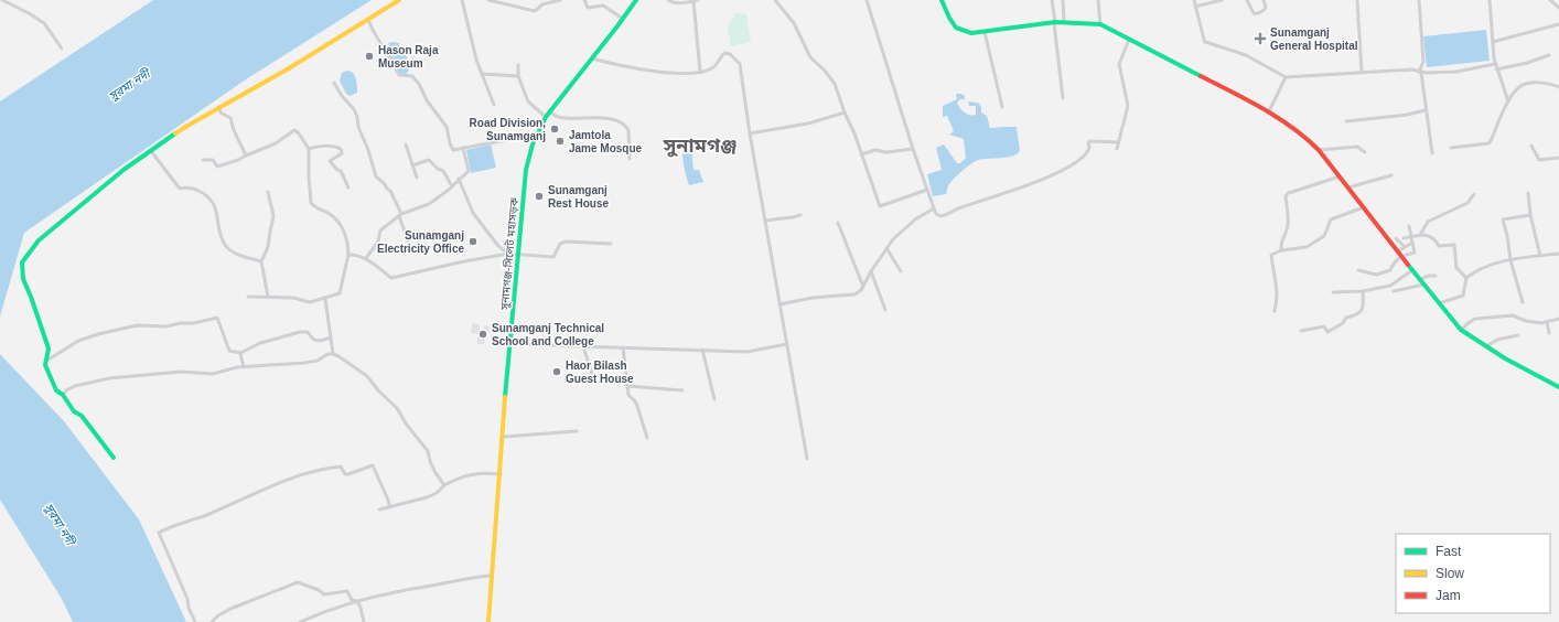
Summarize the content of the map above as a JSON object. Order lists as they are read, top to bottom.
{
  "streets": {
    "street": ["সুনামগঞ্জ-সিলেট মহাসড়ক"]
  },
  "districts": ["সুনামগঞ্জ"],
  "water": ["সুরমা নদী"],
  "places": {
    "health": ["Sunamganj General Hospital"],
    "other": [
      "Hason Raja Museum",
      "Road Division, Sunamganj",
      "Jamtola Jame Mosque",
      "Sunamganj Rest House",
      "Sunamganj Electricity Office",
      "Sunamganj Technical School and College",
      "Haor Bilash Guest House"
    ]
  },
  "legend": ["Fast", "Slow", "Jam"]
}
